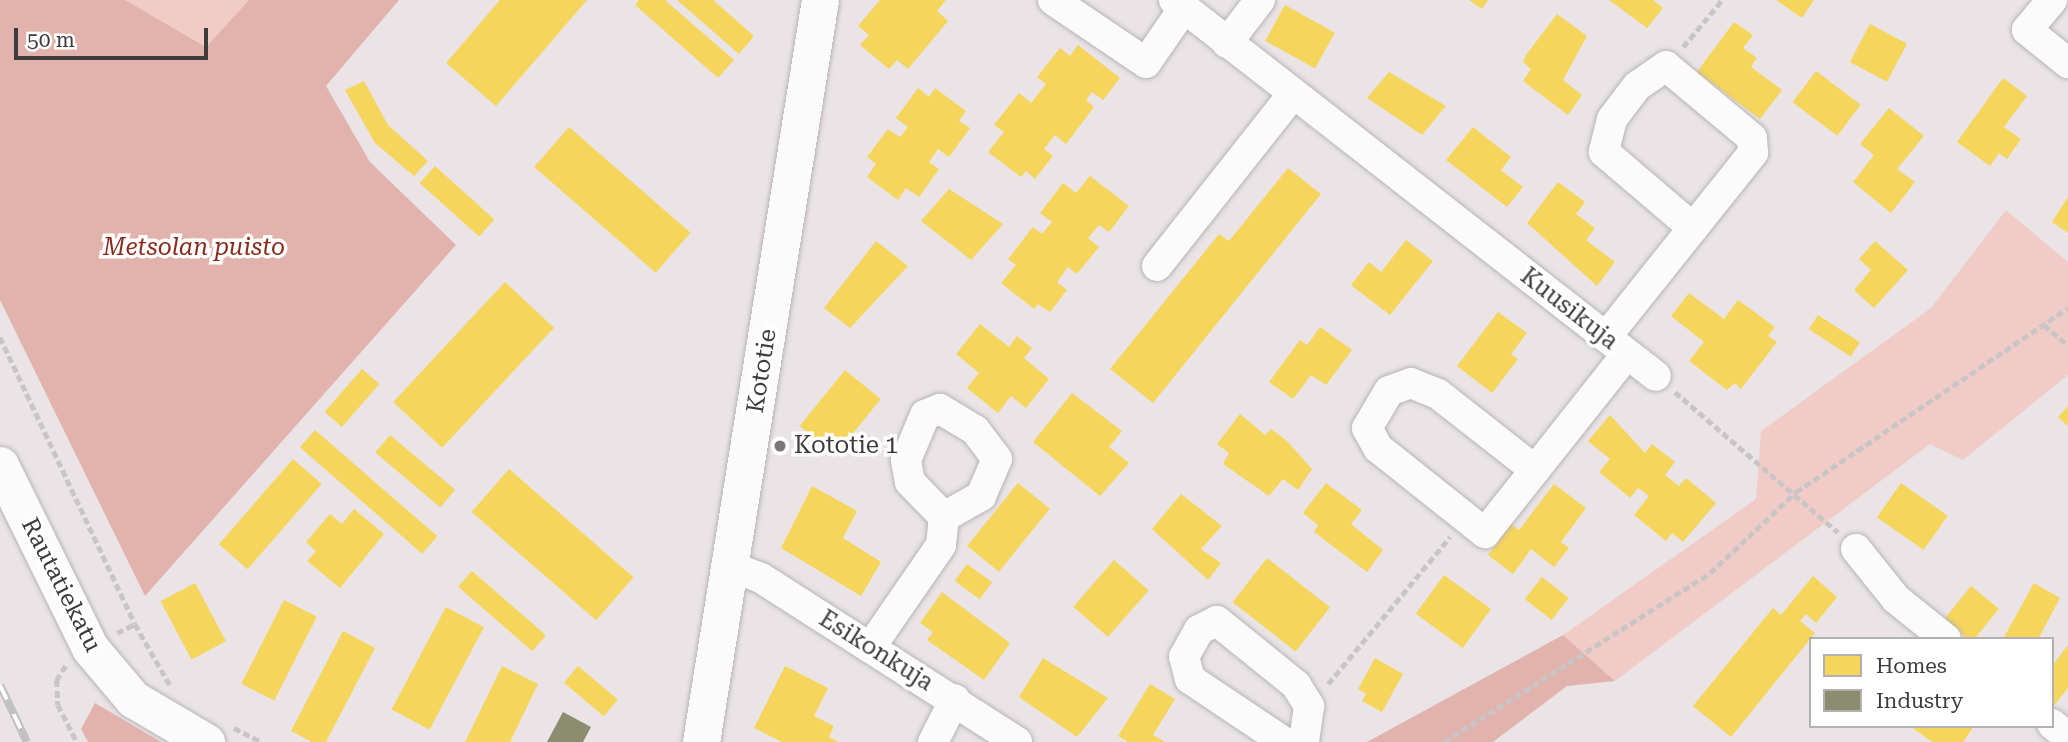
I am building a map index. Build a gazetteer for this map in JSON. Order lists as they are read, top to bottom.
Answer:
{
  "streets": {
    "street": [
      "Kuusikuja",
      "Kototie",
      "Rautatiekatu",
      "Esikonkuja"
    ]
  },
  "crossings": [
    ["Kototie", "Esikonkuja"]
  ],
  "parks": ["Metsolan puisto"],
  "places": ["Kototie 1"],
  "legend": ["Homes", "Industry"],
  "scale_bar": "50 m"
}
